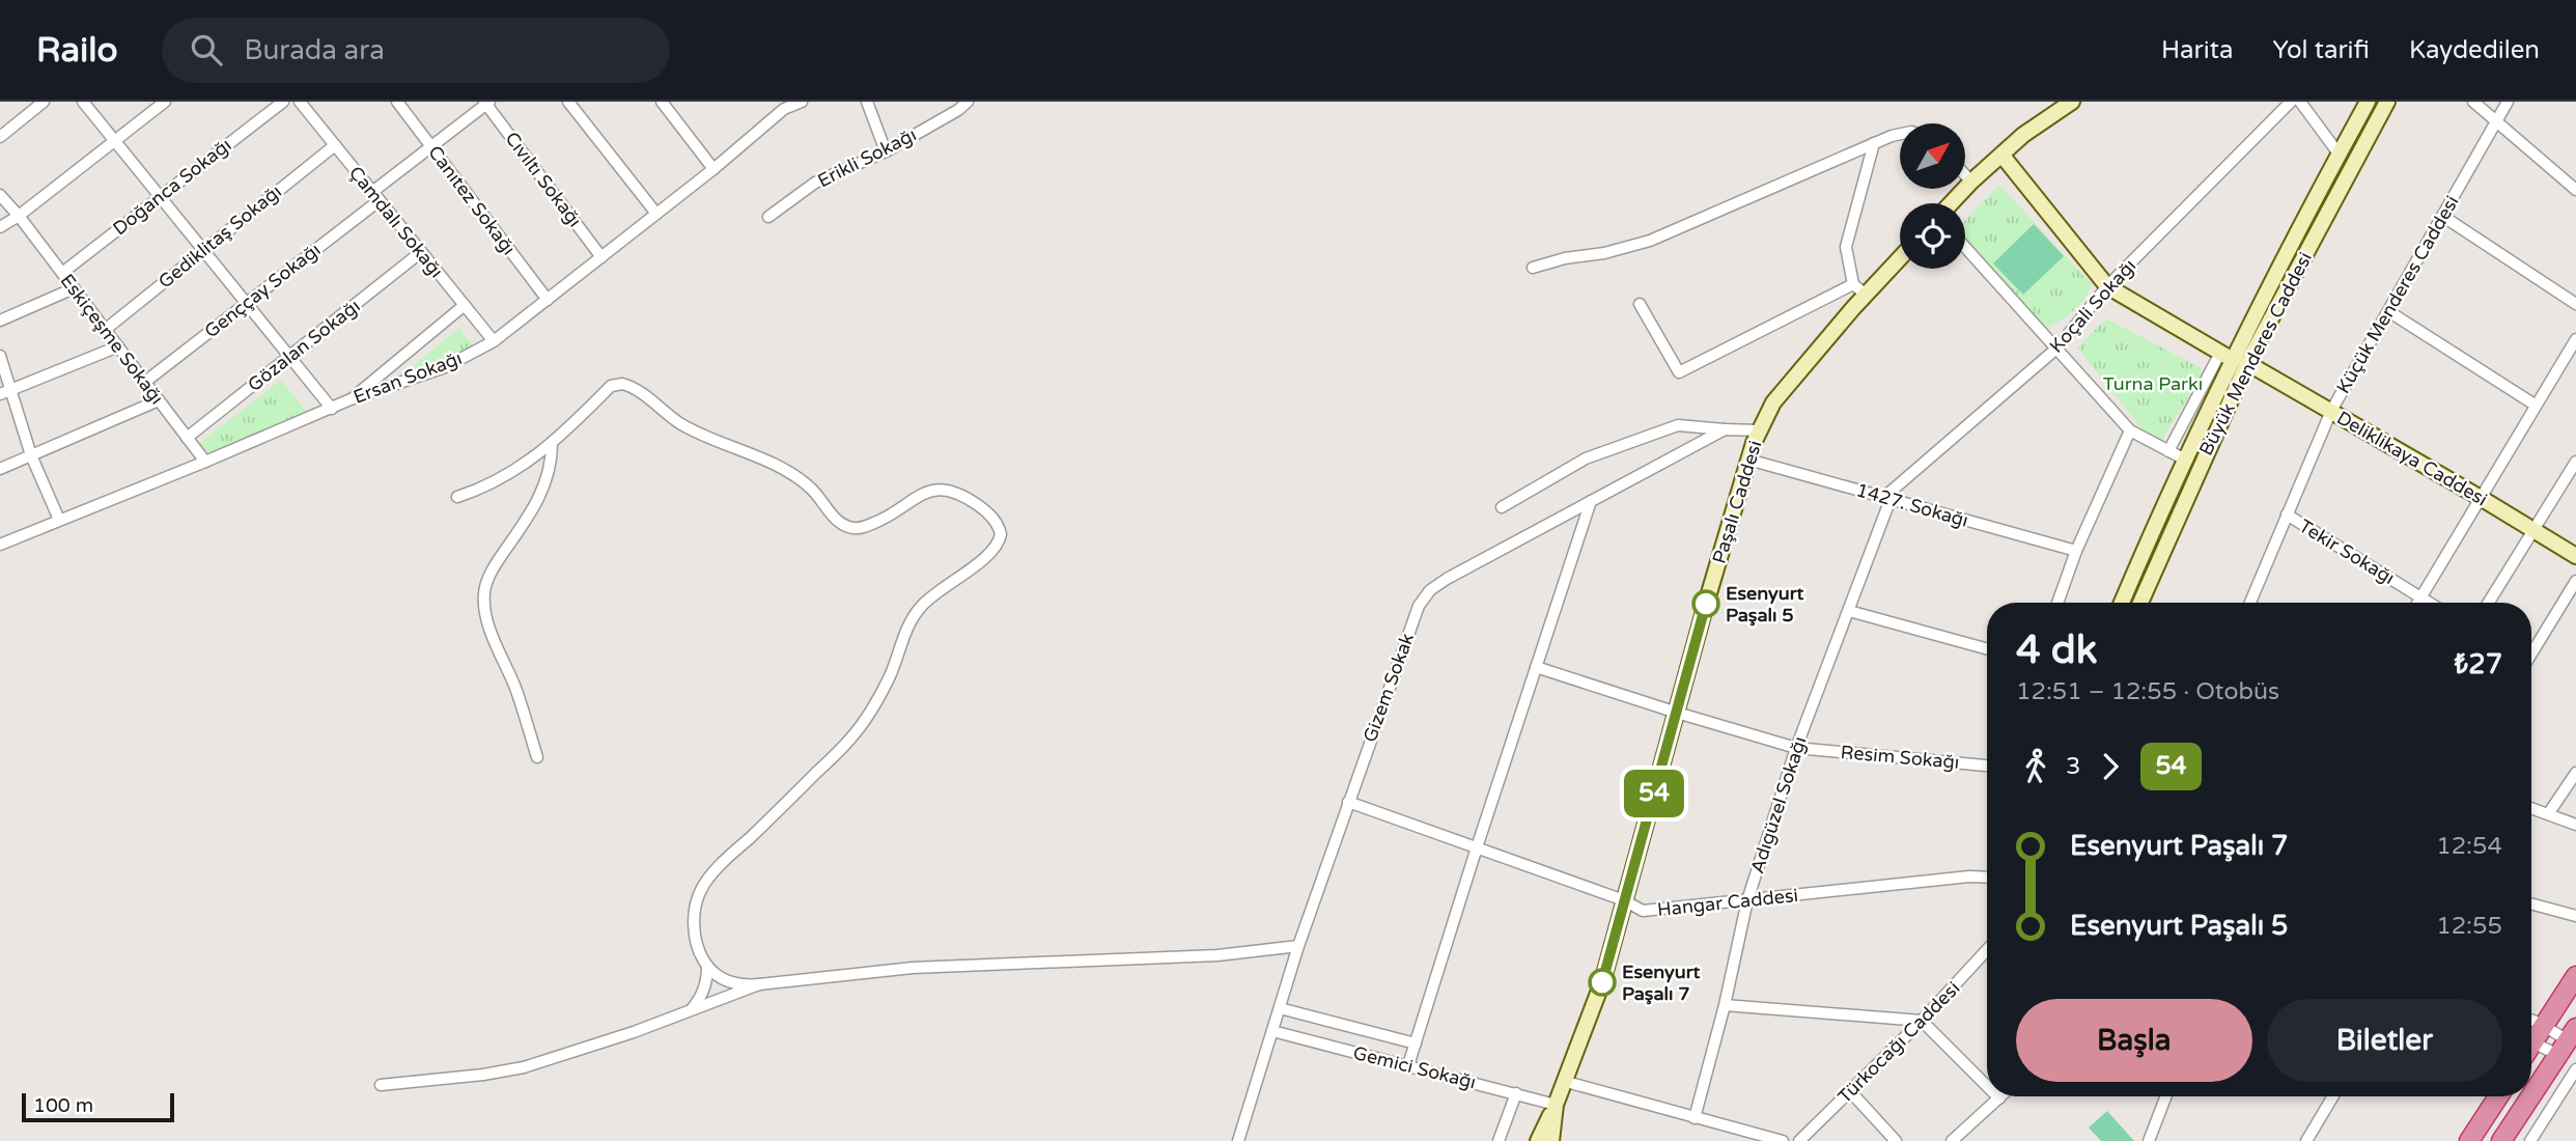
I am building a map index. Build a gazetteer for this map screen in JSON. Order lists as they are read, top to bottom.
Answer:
{
  "streets": {
    "street": [
      "Erikli Sokağı",
      "Cıvıltı Sokağı",
      "Doğanca Sokağı",
      "Canıtez Sokağı",
      "Çamdalı Sokağı",
      "Gediklitaş Sokağı",
      "Genççay Sokağı",
      "Küçük Menderes Caddesi",
      "Koçali Sokağı",
      "Eskiçeşme Sokağı",
      "Gözalan Sokağı",
      "Büyük Menderes Caddesi",
      "Ersan Sokağı",
      "Deliklikaya Caddesi",
      "Paşalı Caddesi",
      "1427. Sokağı",
      "Tekir Sokağı",
      "Gizem Sokak",
      "Resim Sokağı",
      "Adıgüzel Sokağı",
      "Hangar Caddesi",
      "Türkocağı Caddesi",
      "Gemici Sokağı"
    ]
  },
  "crossings": [
    ["Cıvıltı Sokağı", "Genççay Sokağı"],
    ["Cıvıltı Sokağı", "Ersan Sokağı"],
    ["Doğanca Sokağı", "Eskiçeşme Sokağı"],
    ["Canıtez Sokağı", "Genççay Sokağı"],
    ["Canıtez Sokağı", "Ersan Sokağı"],
    ["Çamdalı Sokağı", "Gediklitaş Sokağı"],
    ["Çamdalı Sokağı", "Genççay Sokağı"],
    ["Çamdalı Sokağı", "Gözalan Sokağı"],
    ["Çamdalı Sokağı", "Ersan Sokağı"],
    ["Gediklitaş Sokağı", "Eskiçeşme Sokağı"],
    ["Genççay Sokağı", "Eskiçeşme Sokağı"],
    ["Küçük Menderes Caddesi", "Deliklikaya Caddesi"],
    ["Küçük Menderes Caddesi", "Tekir Sokağı"],
    ["Koçali Sokağı", "Deliklikaya Caddesi"],
    ["Koçali Sokağı", "1427. Sokağı"],
    ["Koçali Sokağı", "Adıgüzel Sokağı"],
    ["Eskiçeşme Sokağı", "Gözalan Sokağı"],
    ["Eskiçeşme Sokağı", "Ersan Sokağı"],
    ["Büyük Menderes Caddesi", "Deliklikaya Caddesi"],
    ["Paşalı Caddesi", "1427. Sokağı"],
    ["Paşalı Caddesi", "Gizem Sokak"],
    ["Paşalı Caddesi", "Resim Sokağı"],
    ["Paşalı Caddesi", "Hangar Caddesi"],
    ["Paşalı Caddesi", "Gemici Sokağı"],
    ["1427. Sokağı", "Adıgüzel Sokağı"],
    ["Gizem Sokak", "Hangar Caddesi"],
    ["Gizem Sokak", "Gemici Sokağı"],
    ["Resim Sokağı", "Adıgüzel Sokağı"],
    ["Adıgüzel Sokağı", "Hangar Caddesi"]
  ],
  "parks": ["Turna Parkı"],
  "places": ["Esenyurt Paşalı 5", "Esenyurt Paşalı 7"],
  "lines": ["bus line 54"],
  "scale_bar": "100 m",
  "north": "top right",
  "page": {
    "header": "Railo",
    "search": "Burada ara",
    "nav": ["Harita", "Yol tarifi", "Kaydedilen"],
    "on_map": "54",
    "heading": ["4 dk", "12:51 – 12:55 · Otobüs", "₺27"],
    "legs": ["3", "54"],
    "list": [
      {
        "name": "Esenyurt Paşalı 7",
        "value": "12:54"
      },
      {
        "name": "Esenyurt Paşalı 5",
        "value": "12:55"
      }
    ],
    "buttons": ["Başla", "Biletler"],
    "scale": "100 m"
  }
}
